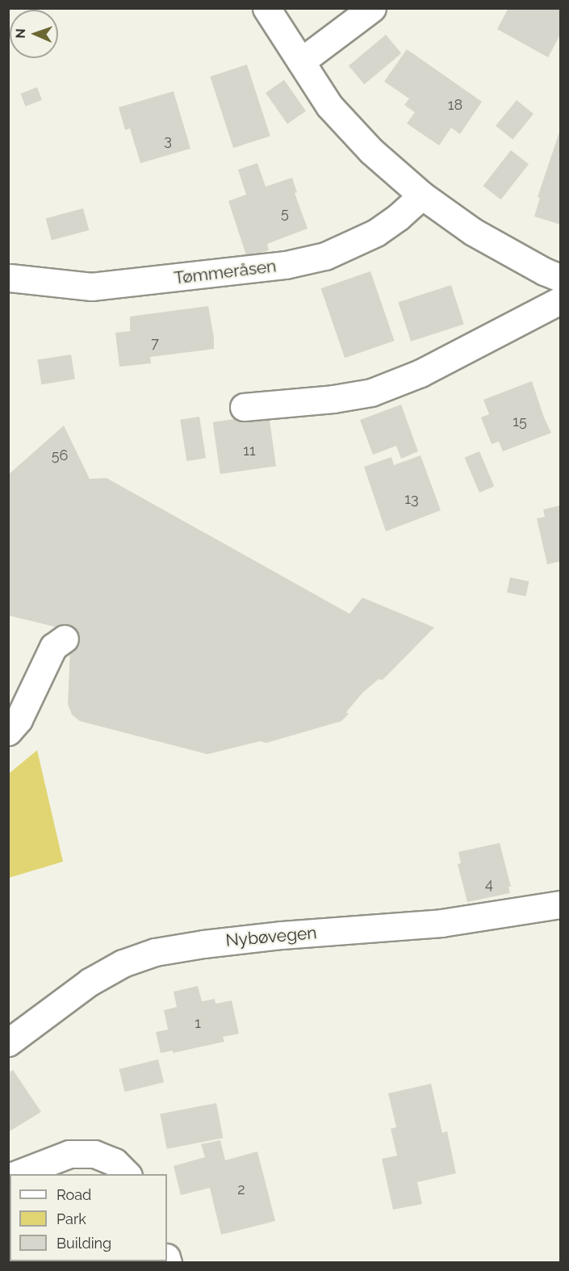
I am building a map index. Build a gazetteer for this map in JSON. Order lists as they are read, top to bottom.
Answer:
{
  "streets": {
    "street": ["Tømmeråsen", "Nybøvegen"]
  },
  "house_numbers": [
    "18",
    "3",
    "5",
    "7",
    "15",
    "11",
    "56",
    "13",
    "4",
    "1",
    "2"
  ],
  "legend": ["Road", "Park", "Building"],
  "north": "left"
}
